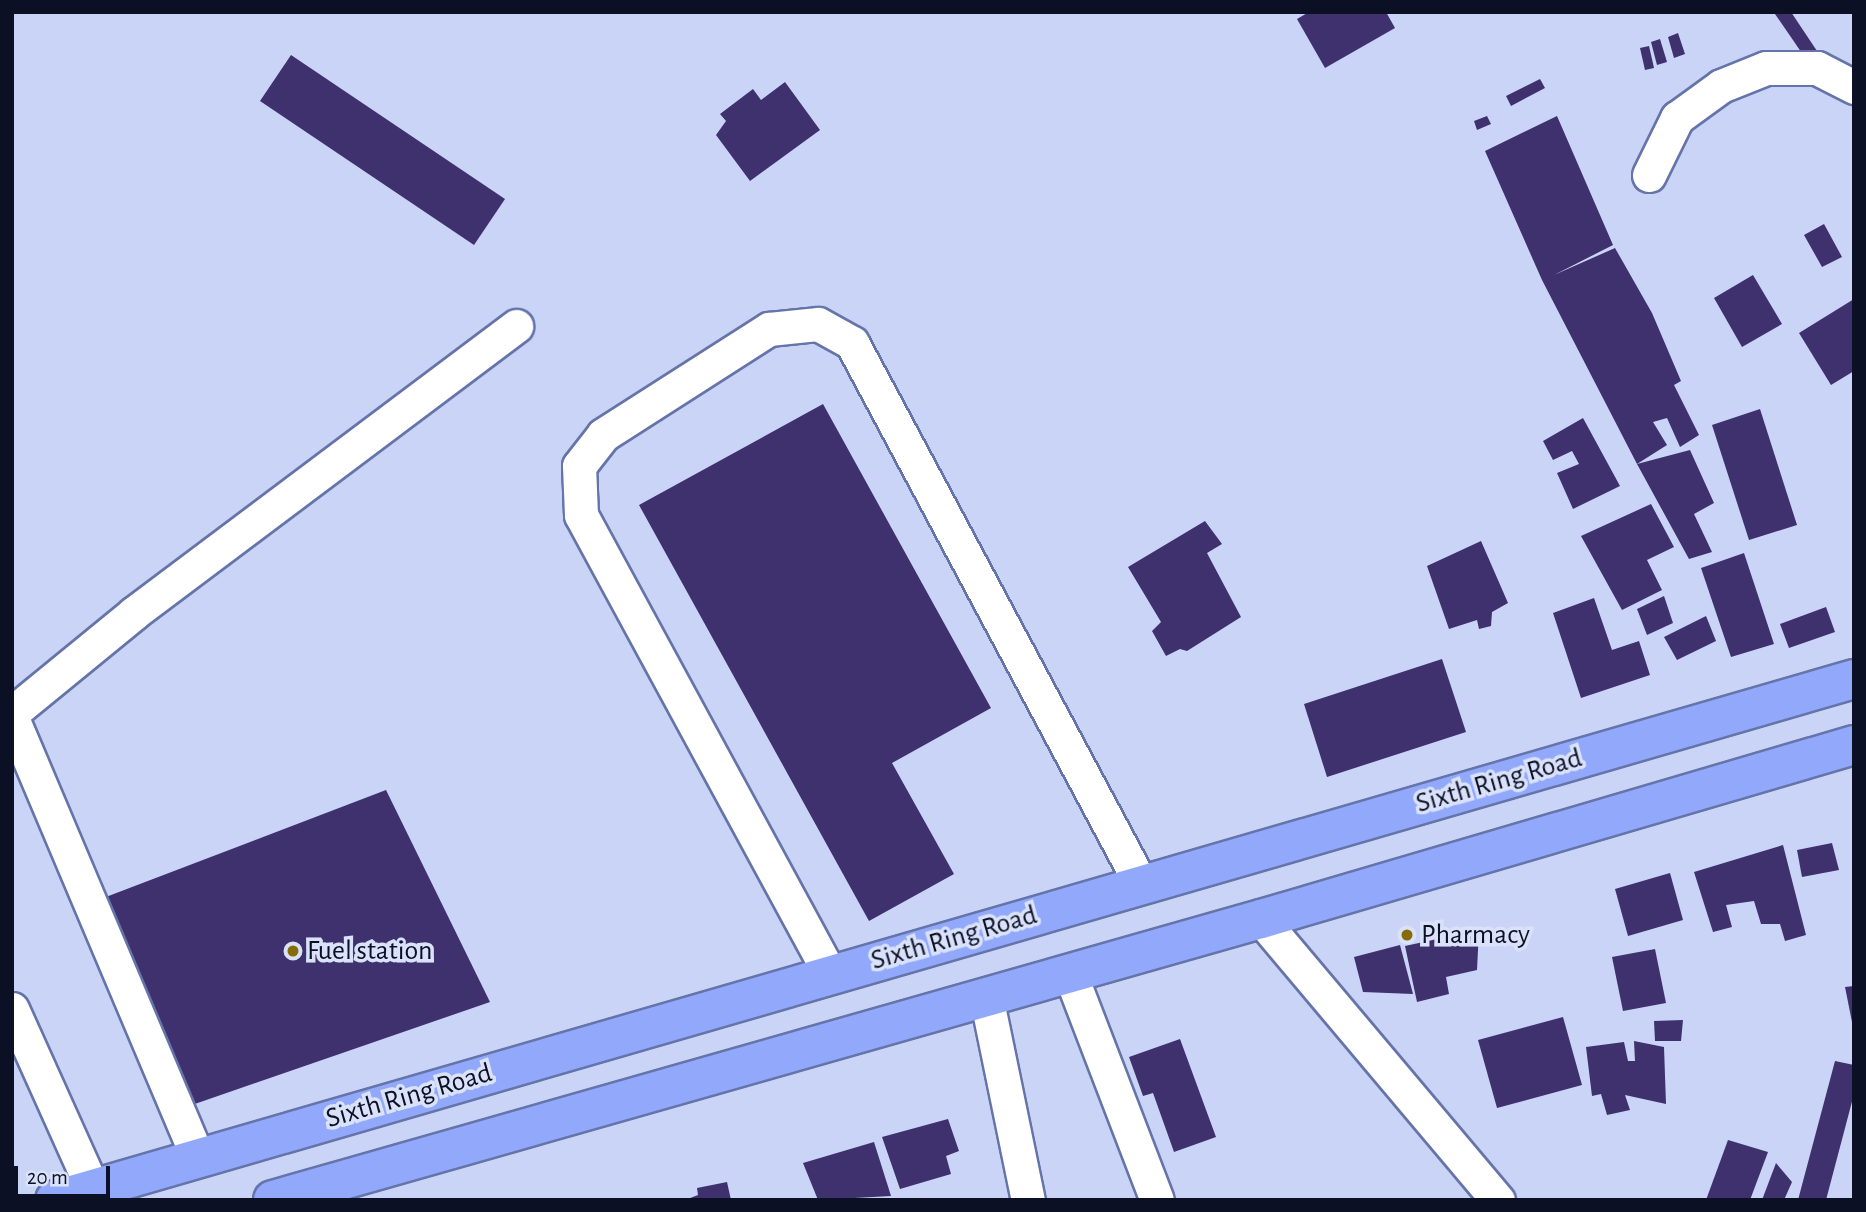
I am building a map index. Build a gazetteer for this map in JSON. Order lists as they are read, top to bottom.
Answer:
{
  "streets": {
    "highway": ["Sixth Ring Road"]
  },
  "places": ["Pharmacy", "Fuel station"],
  "scale_bar": "20 m"
}
